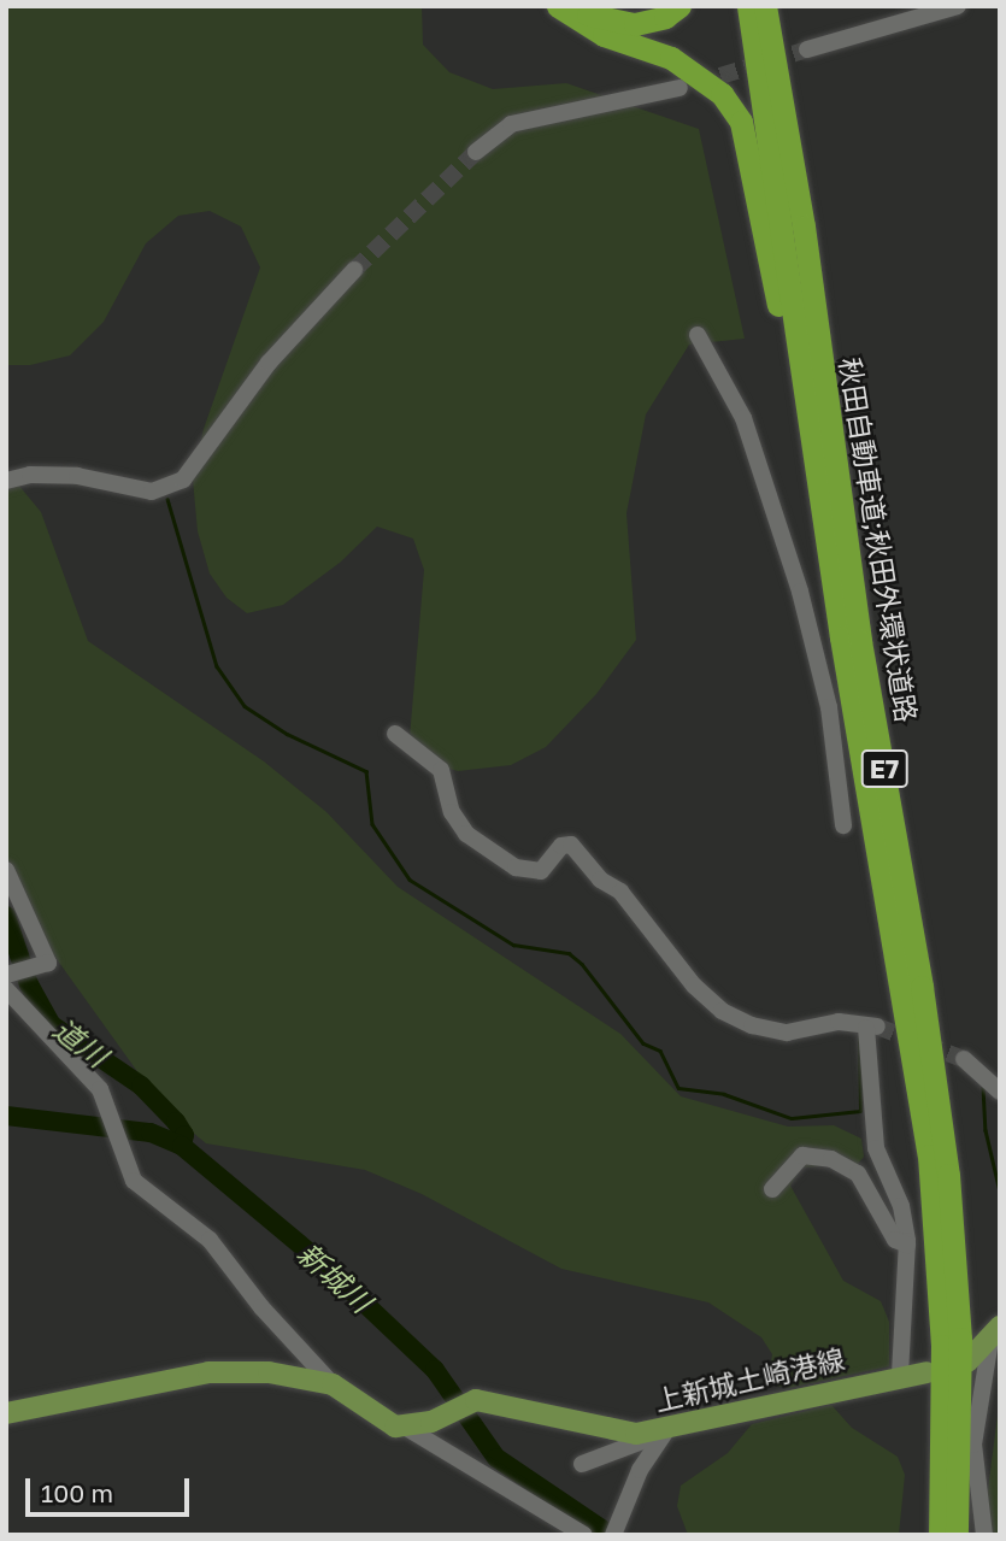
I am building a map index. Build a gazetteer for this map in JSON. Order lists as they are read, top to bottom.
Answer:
{
  "streets": {
    "highway": ["秋田自動車道;秋田外環状道路", "E7"],
    "main road": ["上新城土崎港線"]
  },
  "water": ["道川", "新城川"],
  "scale_bar": "100 m"
}
